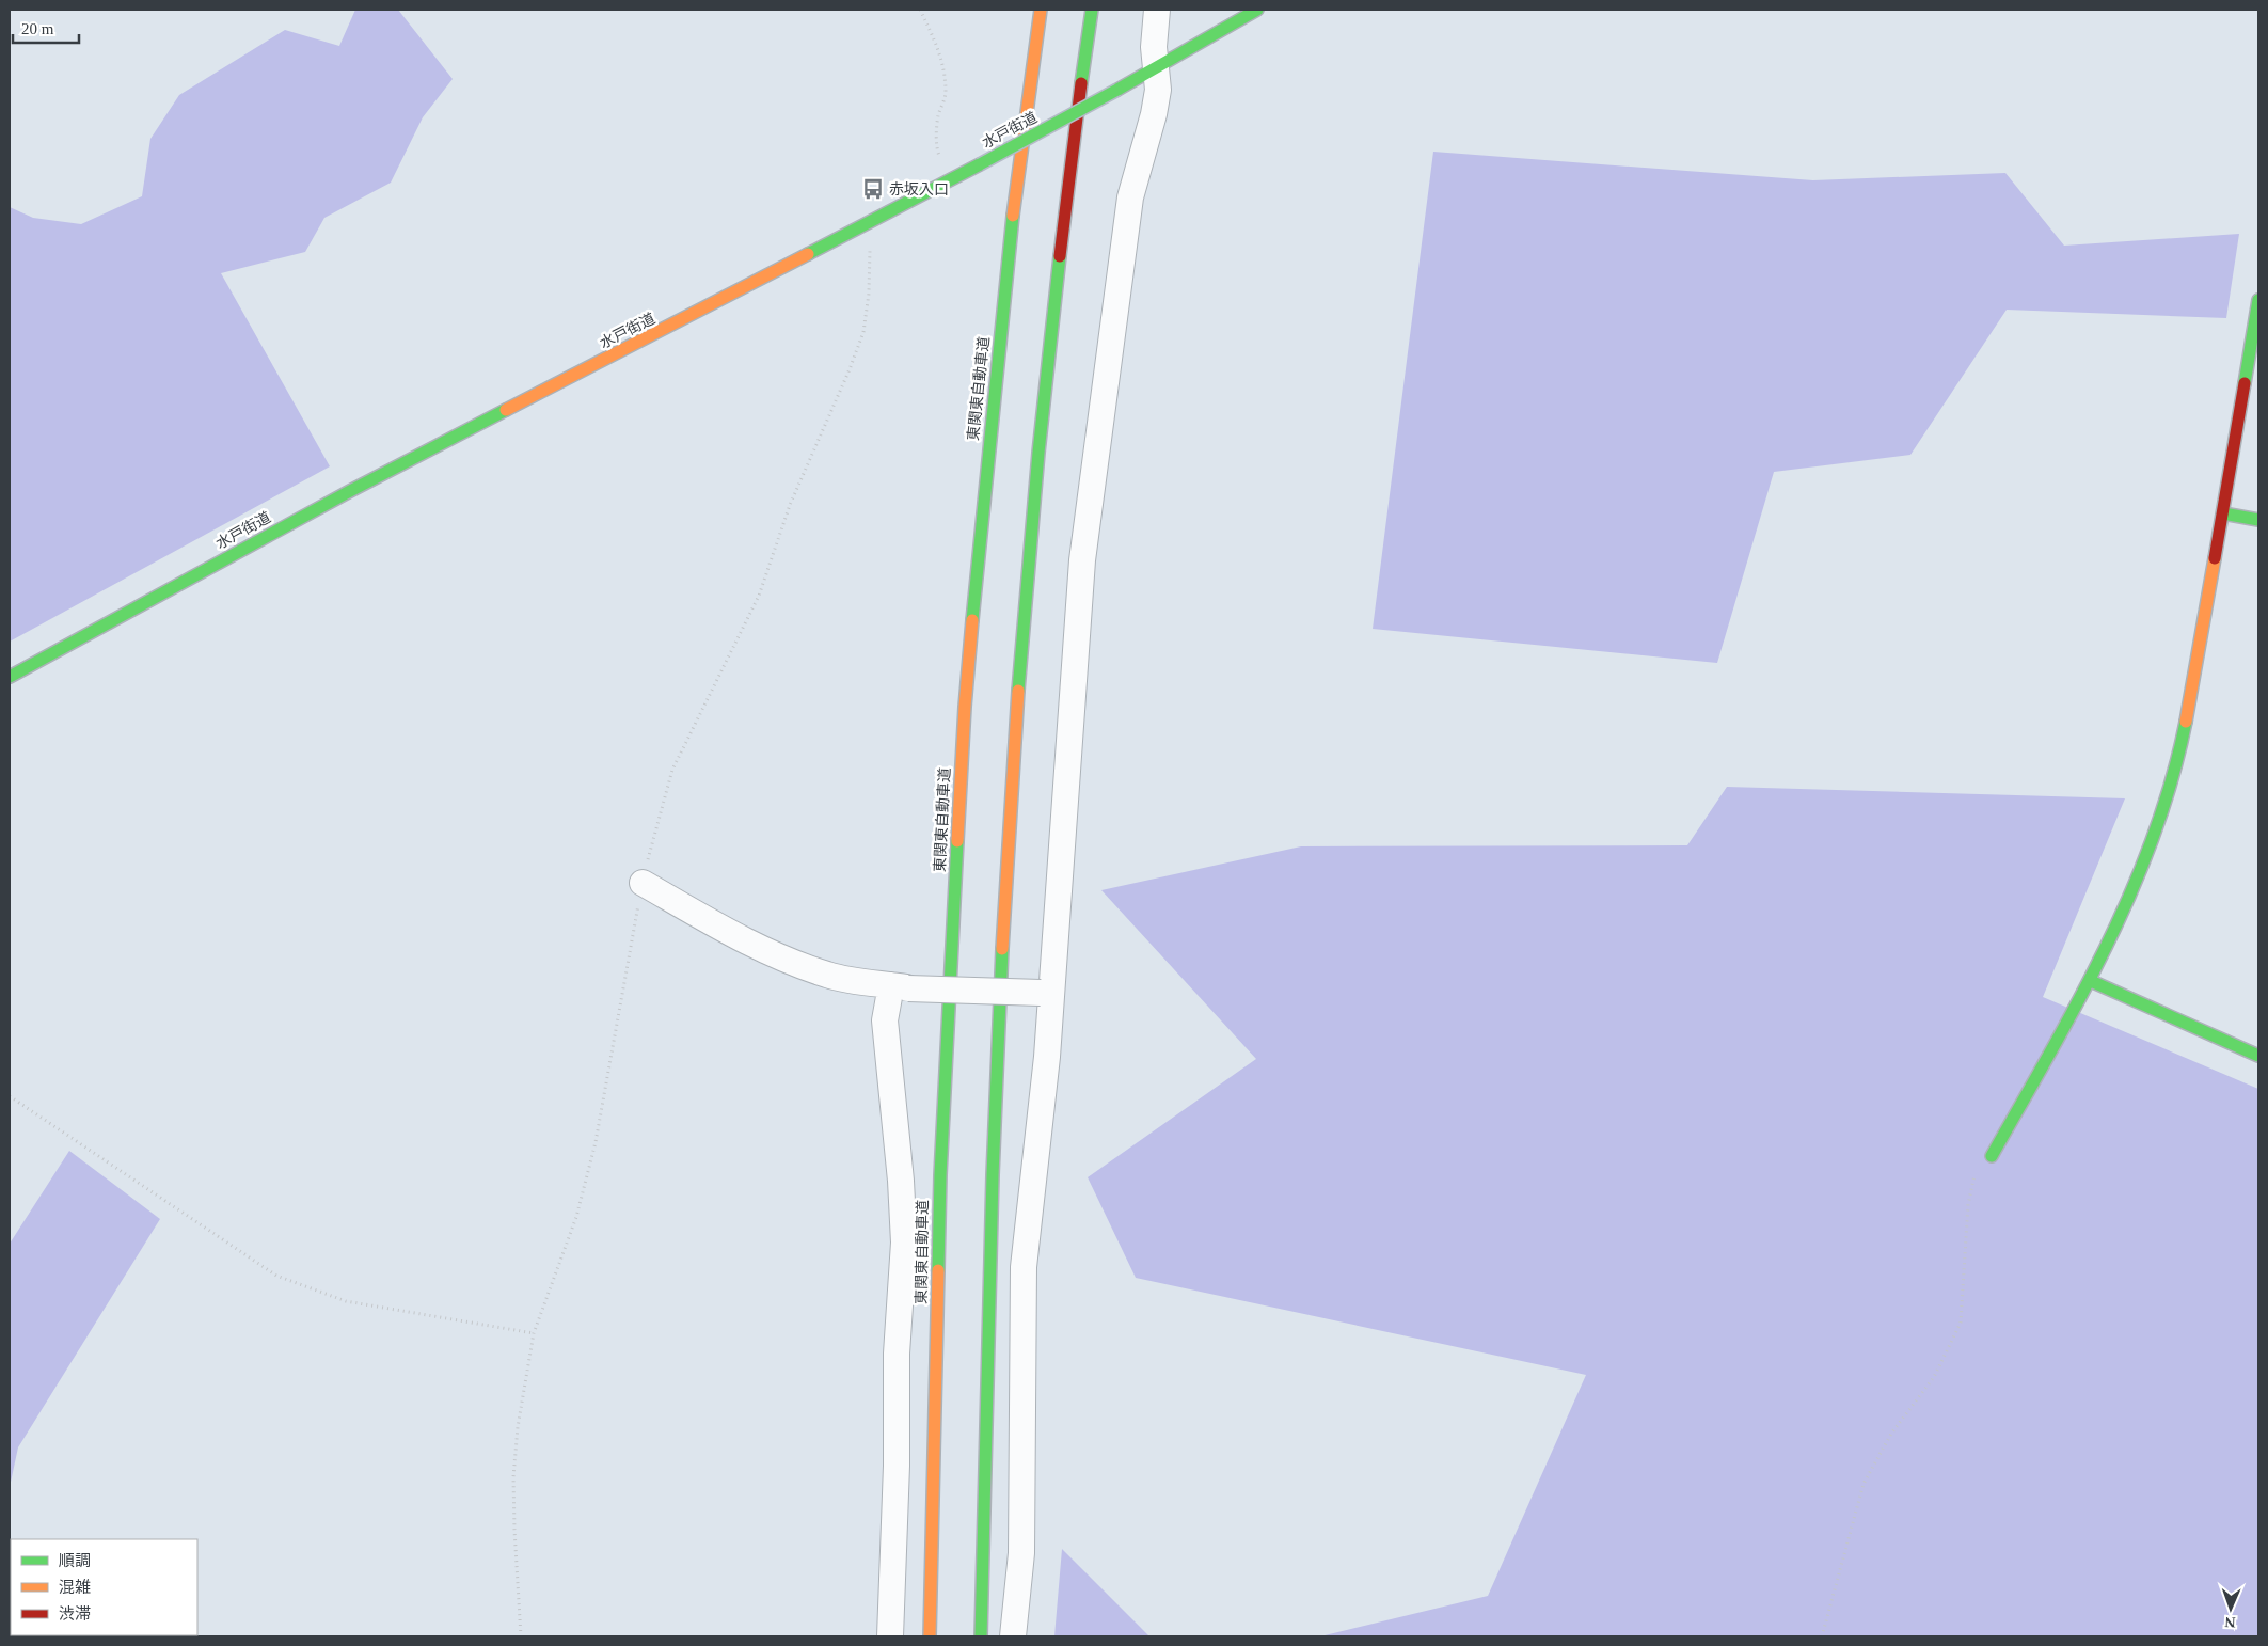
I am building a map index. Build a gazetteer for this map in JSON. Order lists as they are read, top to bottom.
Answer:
{
  "streets": {
    "main road": ["水戸街道", "東関東自動車道"]
  },
  "places": {
    "bus stop": ["赤坂入口"]
  },
  "legend": ["順調", "混雑", "渋滞"],
  "scale_bar": "20 m",
  "north": "bottom"
}
